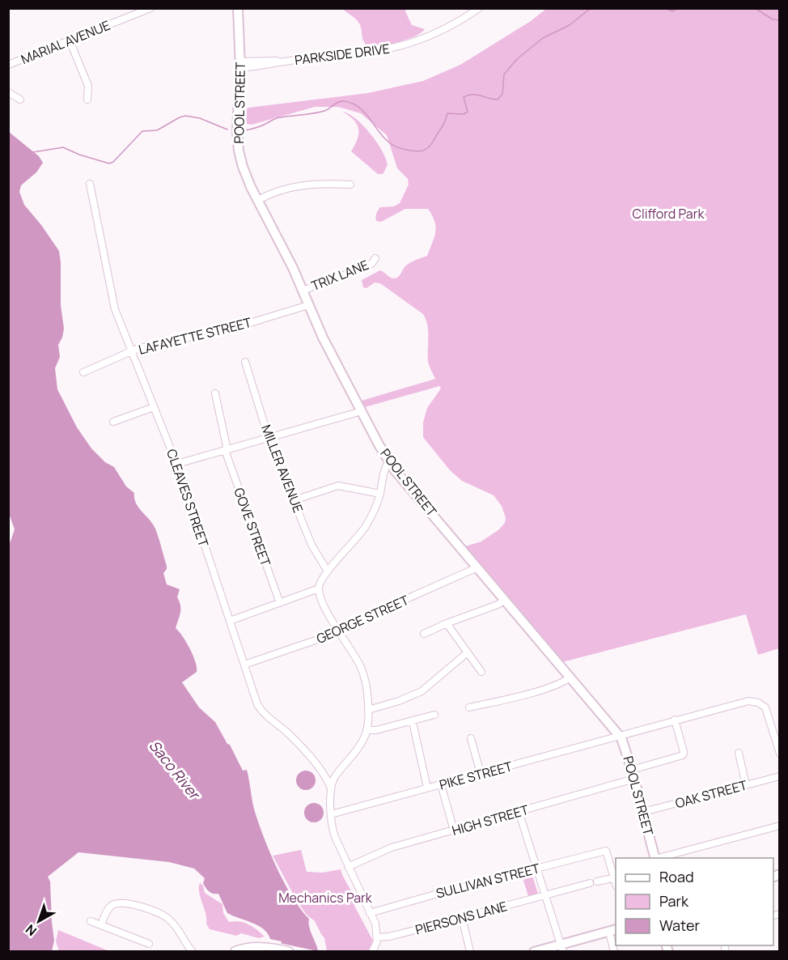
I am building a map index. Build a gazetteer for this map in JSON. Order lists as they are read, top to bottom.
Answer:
{
  "streets": {
    "main road": ["POOL STREET"],
    "street": [
      "MARIAL AVENUE",
      "PARKSIDE DRIVE",
      "TRIX LANE",
      "LAFAYETTE STREET",
      "MILLER AVENUE",
      "CLEAVES STREET",
      "GOVE STREET",
      "GEORGE STREET",
      "PIKE STREET",
      "OAK STREET",
      "HIGH STREET",
      "SULLIVAN STREET",
      "PIERSONS LANE"
    ]
  },
  "crossings": [
    ["PARKSIDE DRIVE", "POOL STREET"],
    ["POOL STREET", "TRIX LANE"],
    ["POOL STREET", "LAFAYETTE STREET"],
    ["POOL STREET", "GEORGE STREET"],
    ["POOL STREET", "PIKE STREET"],
    ["POOL STREET", "OAK STREET"],
    ["POOL STREET", "HIGH STREET"],
    ["LAFAYETTE STREET", "CLEAVES STREET"],
    ["CLEAVES STREET", "GEORGE STREET"]
  ],
  "water": ["Saco River"],
  "parks": ["Clifford Park", "Mechanics Park"],
  "legend": ["Road", "Park", "Water"],
  "north": "bottom left"
}
